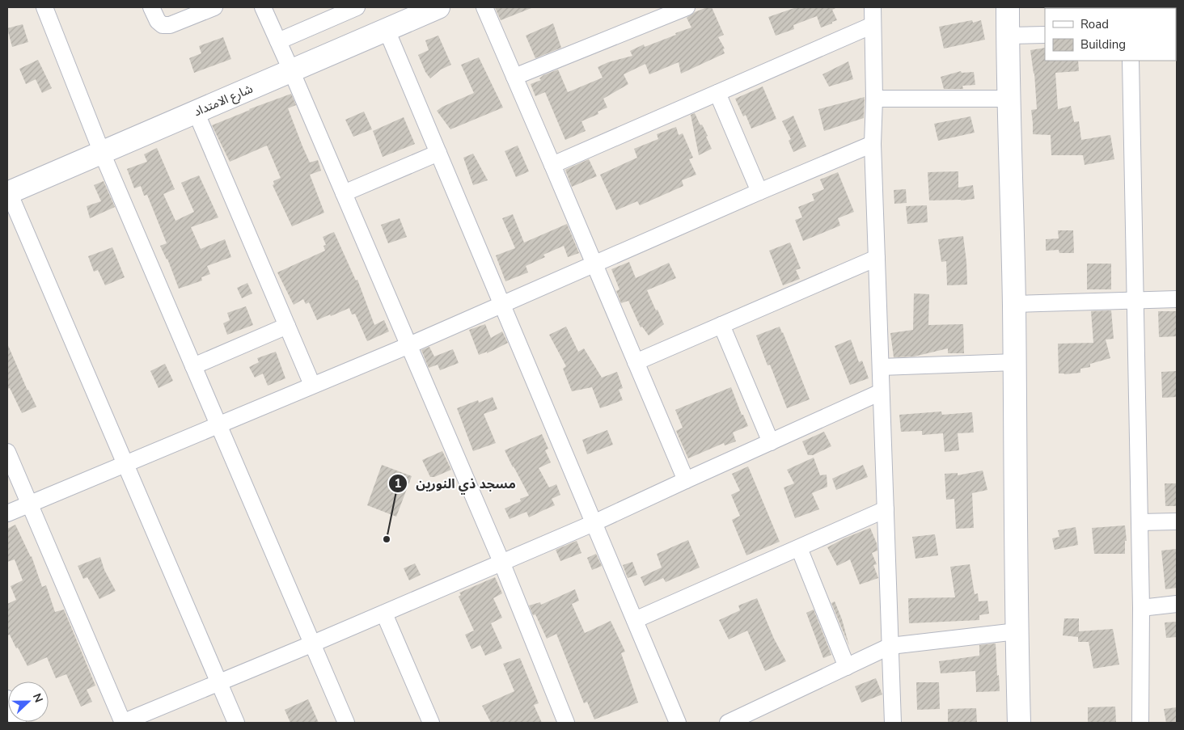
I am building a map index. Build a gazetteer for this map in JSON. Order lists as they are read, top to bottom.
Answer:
{
  "streets": {
    "street": ["شارع الامتداد"]
  },
  "places": ["مسجد ذي النورين"],
  "legend": ["Road", "Building"],
  "north": "right"
}
